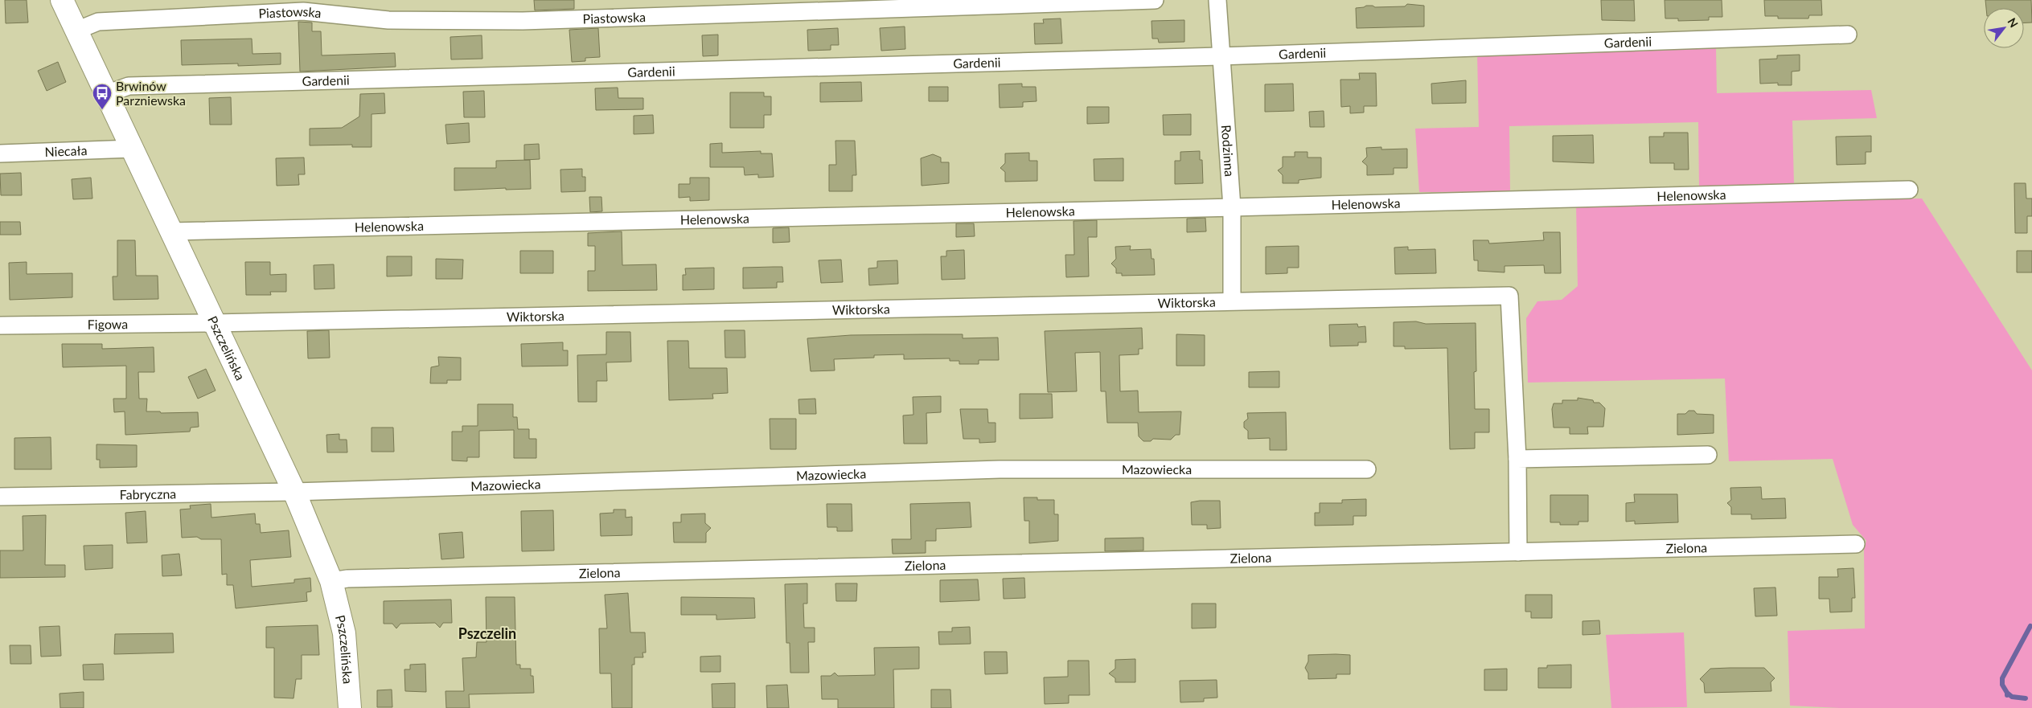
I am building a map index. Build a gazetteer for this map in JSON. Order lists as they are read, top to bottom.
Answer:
{
  "streets": {
    "main road": ["Pszczelińska"],
    "street": [
      "Piastowska",
      "Gardenii",
      "Rodzinna",
      "Niecała",
      "Helenowska",
      "Wiktorska",
      "Figowa",
      "Mazowiecka",
      "Fabryczna",
      "Zielona"
    ]
  },
  "crossings": [
    ["Piastowska", "Pszczelińska"],
    ["Gardenii", "Rodzinna"],
    ["Gardenii", "Pszczelińska"],
    ["Rodzinna", "Helenowska"],
    ["Rodzinna", "Wiktorska"],
    ["Niecała", "Pszczelińska"],
    ["Helenowska", "Pszczelińska"],
    ["Wiktorska", "Figowa"],
    ["Wiktorska", "Pszczelińska"],
    ["Figowa", "Pszczelińska"],
    ["Pszczelińska", "Mazowiecka"],
    ["Pszczelińska", "Fabryczna"],
    ["Pszczelińska", "Zielona"],
    ["Mazowiecka", "Fabryczna"]
  ],
  "districts": ["Pszczelin"],
  "places": {
    "bus stop": ["Brwinów Parzniewska"]
  },
  "north": "top right"
}
